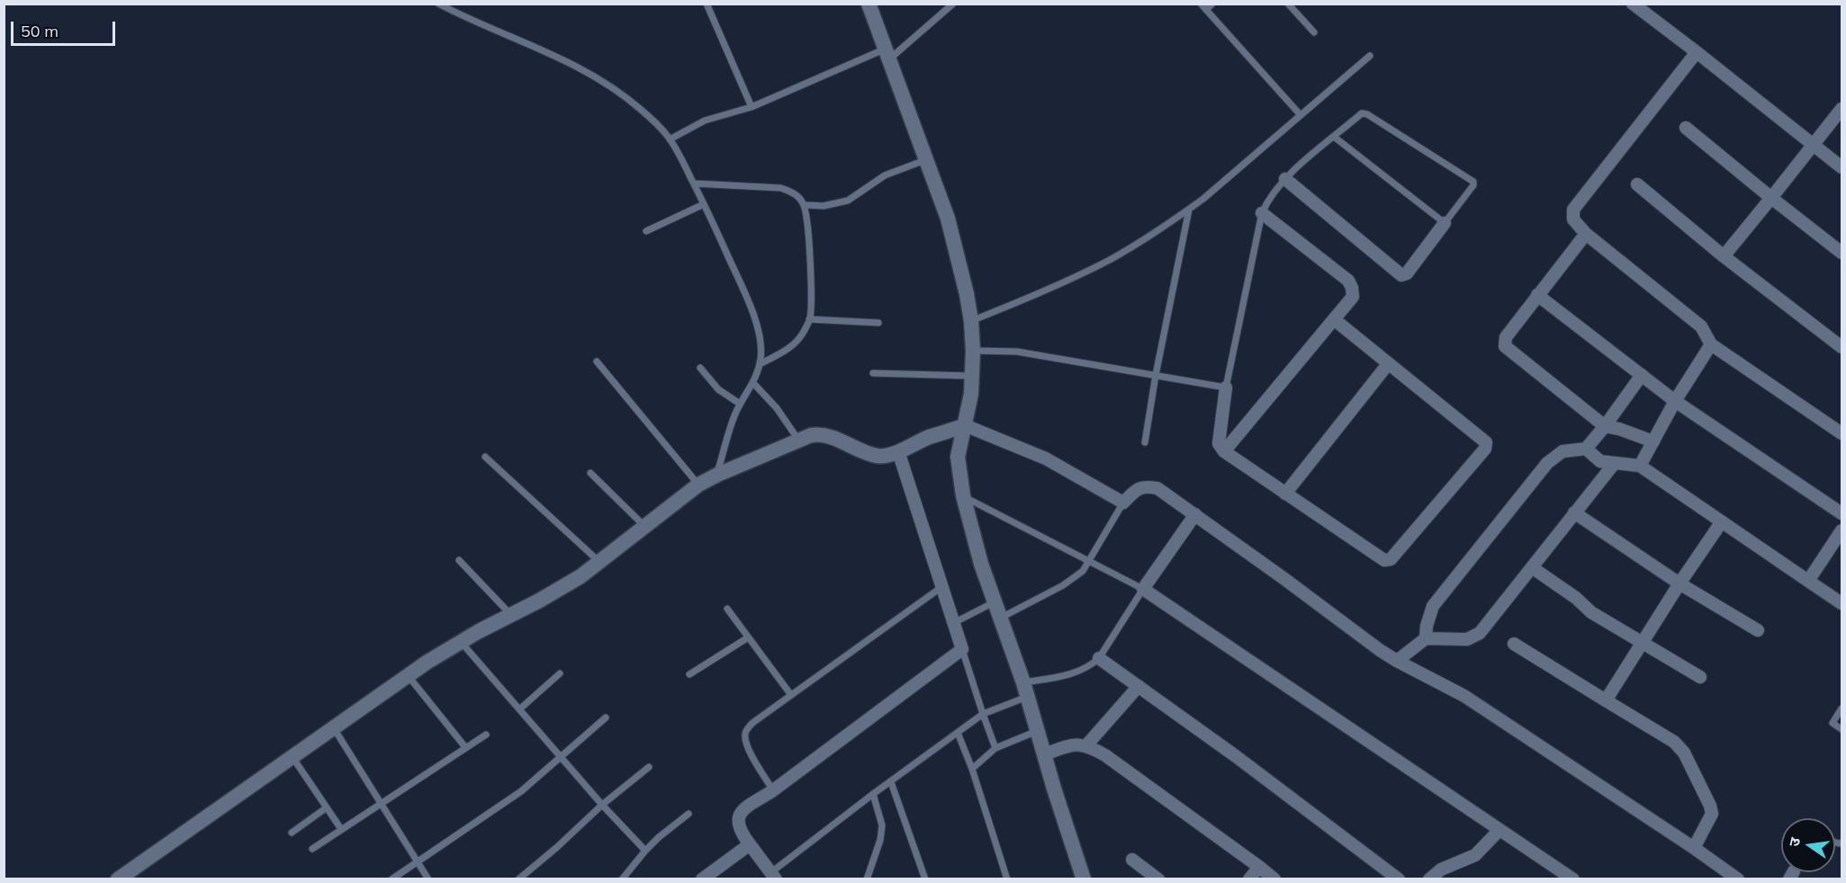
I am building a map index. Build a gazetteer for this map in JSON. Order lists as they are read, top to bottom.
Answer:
{
  "scale_bar": "50 m",
  "north": "left"
}
